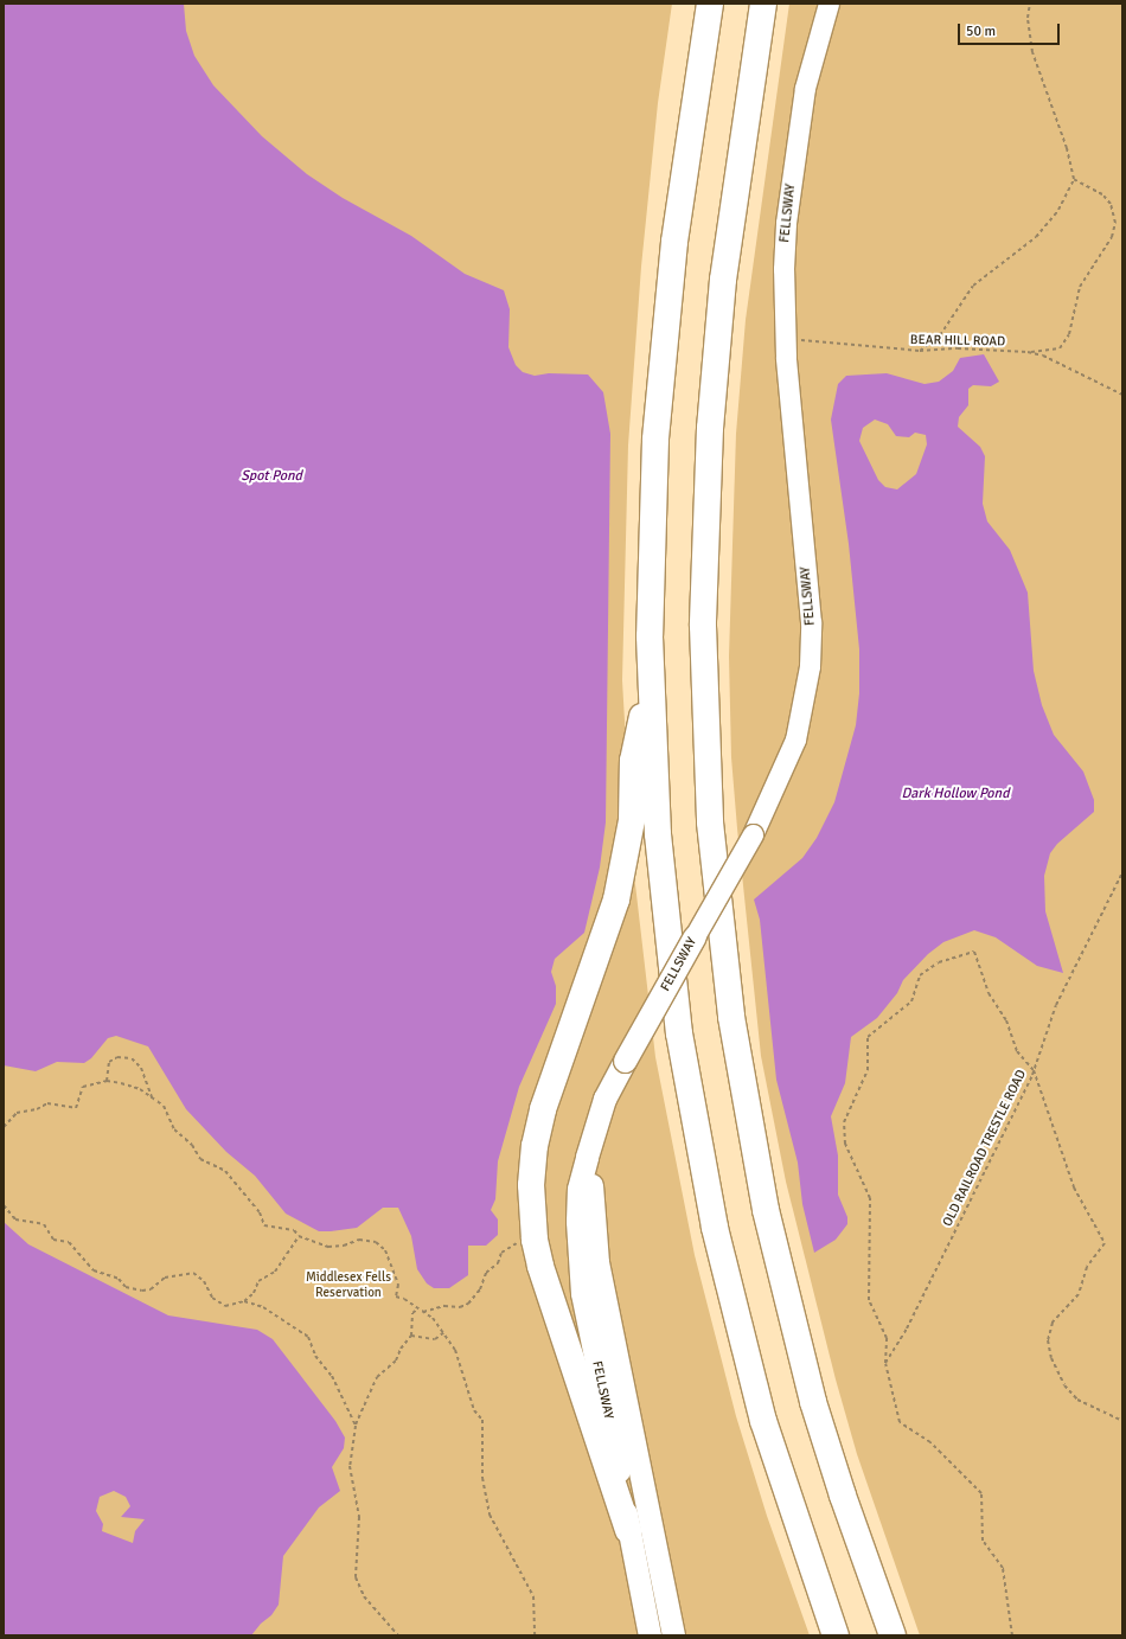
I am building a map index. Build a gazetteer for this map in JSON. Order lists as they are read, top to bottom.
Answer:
{
  "streets": {
    "main road": ["FELLSWAY"],
    "path": ["BEAR HILL ROAD", "OLD RAILROAD TRESTLE ROAD"]
  },
  "crossings": [
    ["FELLSWAY", "BEAR HILL ROAD"]
  ],
  "water": ["Spot Pond", "Dark Hollow Pond"],
  "parks": ["Middlesex Fells Reservation"],
  "scale_bar": "50 m"
}
